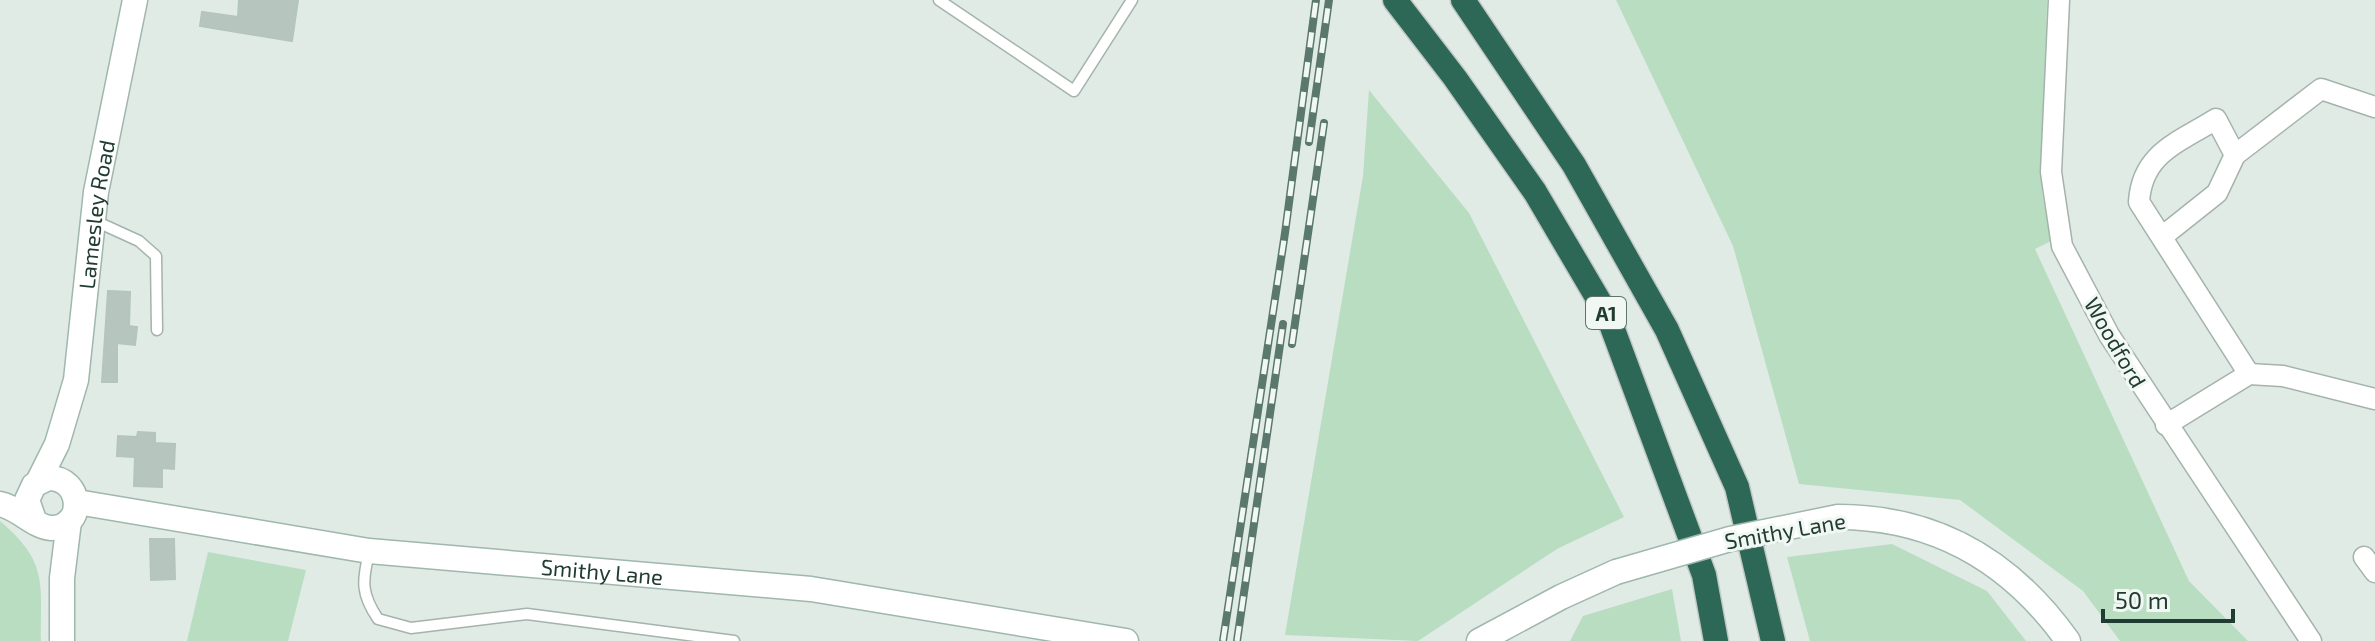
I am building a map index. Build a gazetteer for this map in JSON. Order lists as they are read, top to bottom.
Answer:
{
  "streets": {
    "highway": ["A1"],
    "street": ["Lamesley Road", "Woodford", "Smithy Lane"]
  },
  "crossings": [
    ["Lamesley Road", "Smithy Lane"]
  ],
  "scale_bar": "50 m"
}
